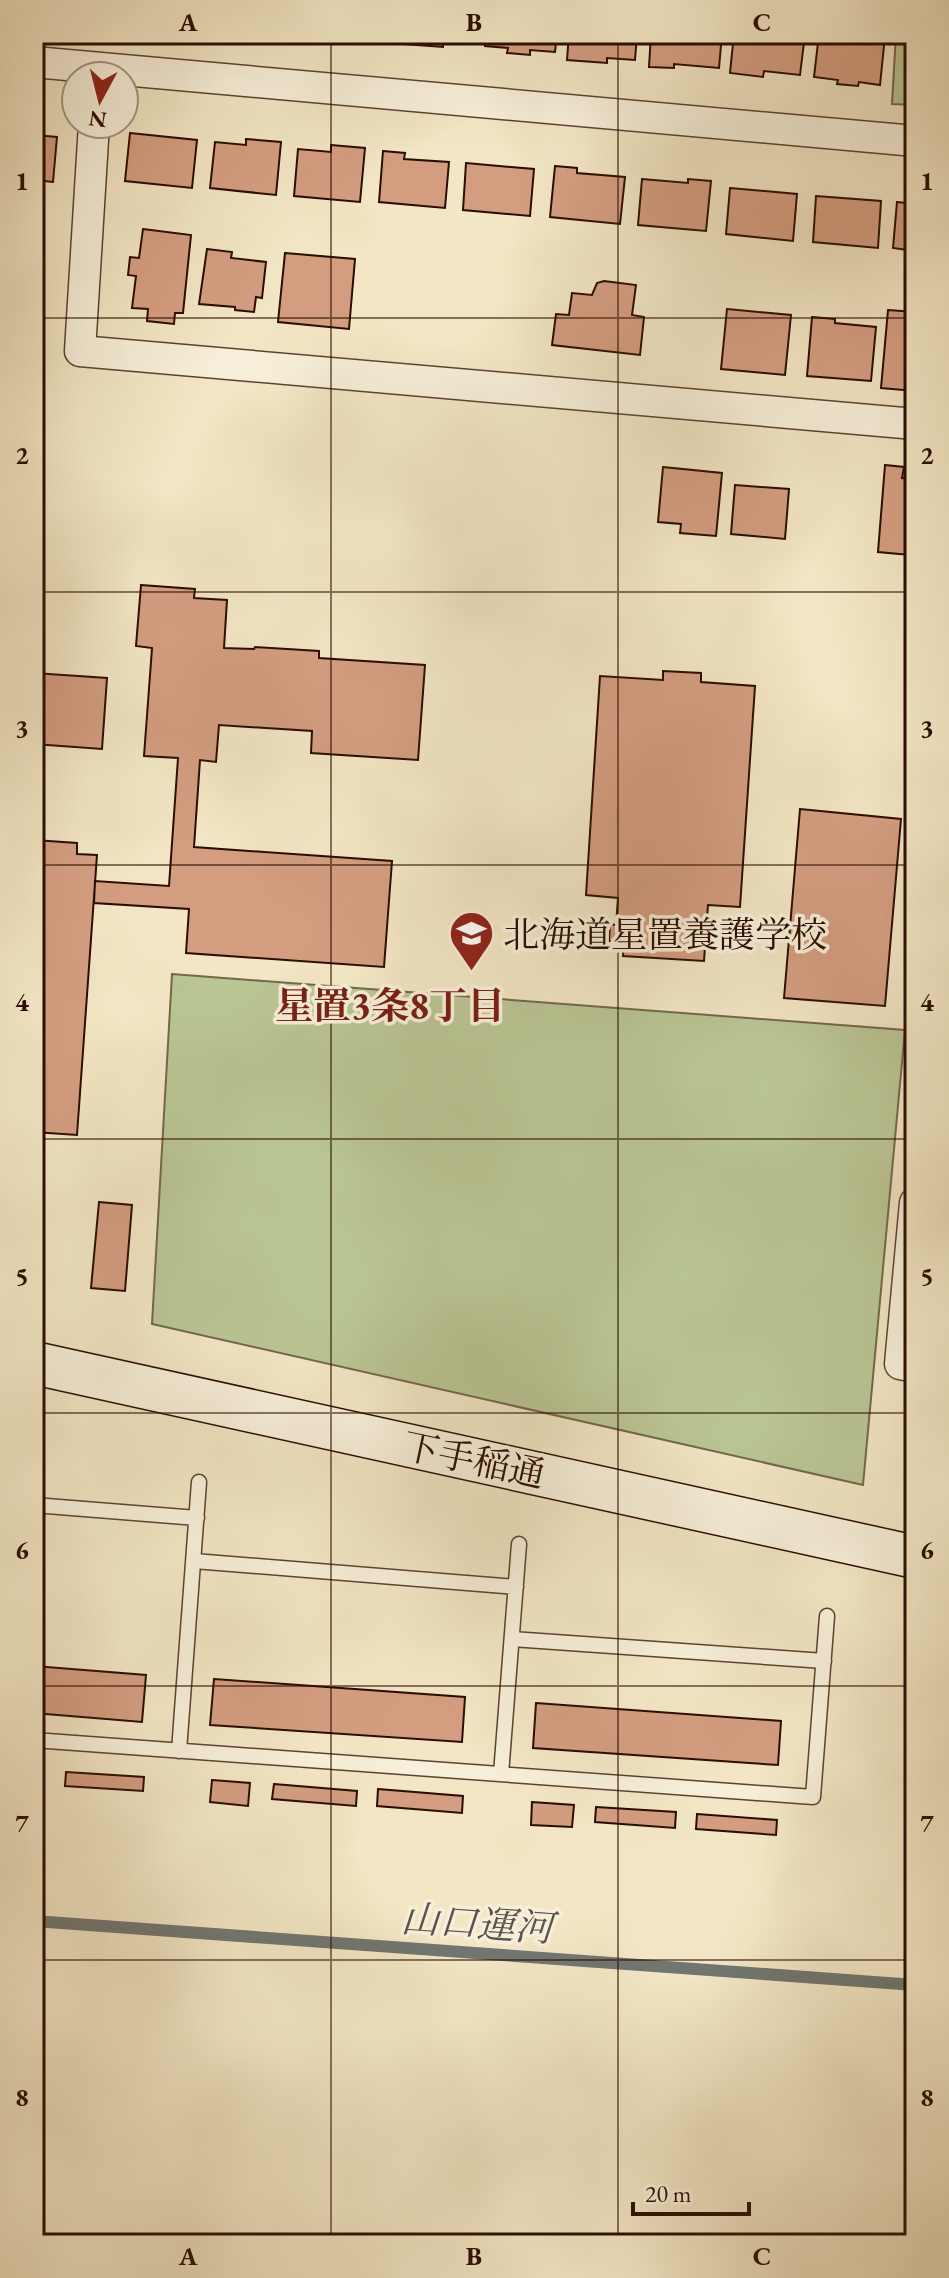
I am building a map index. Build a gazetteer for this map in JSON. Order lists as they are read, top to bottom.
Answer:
{
  "streets": {
    "street": ["下手稲通"]
  },
  "districts": ["星置3条8丁目"],
  "water": ["山口運河"],
  "places": {
    "school or university": ["北海道星置養護学校"]
  },
  "scale_bar": "20 m",
  "north": "bottom",
  "grid": {
    "columns": ["A", "B", "C"],
    "rows": [
      "1",
      "2",
      "3",
      "4",
      "5",
      "6",
      "7",
      "8"
    ]
  }
}
